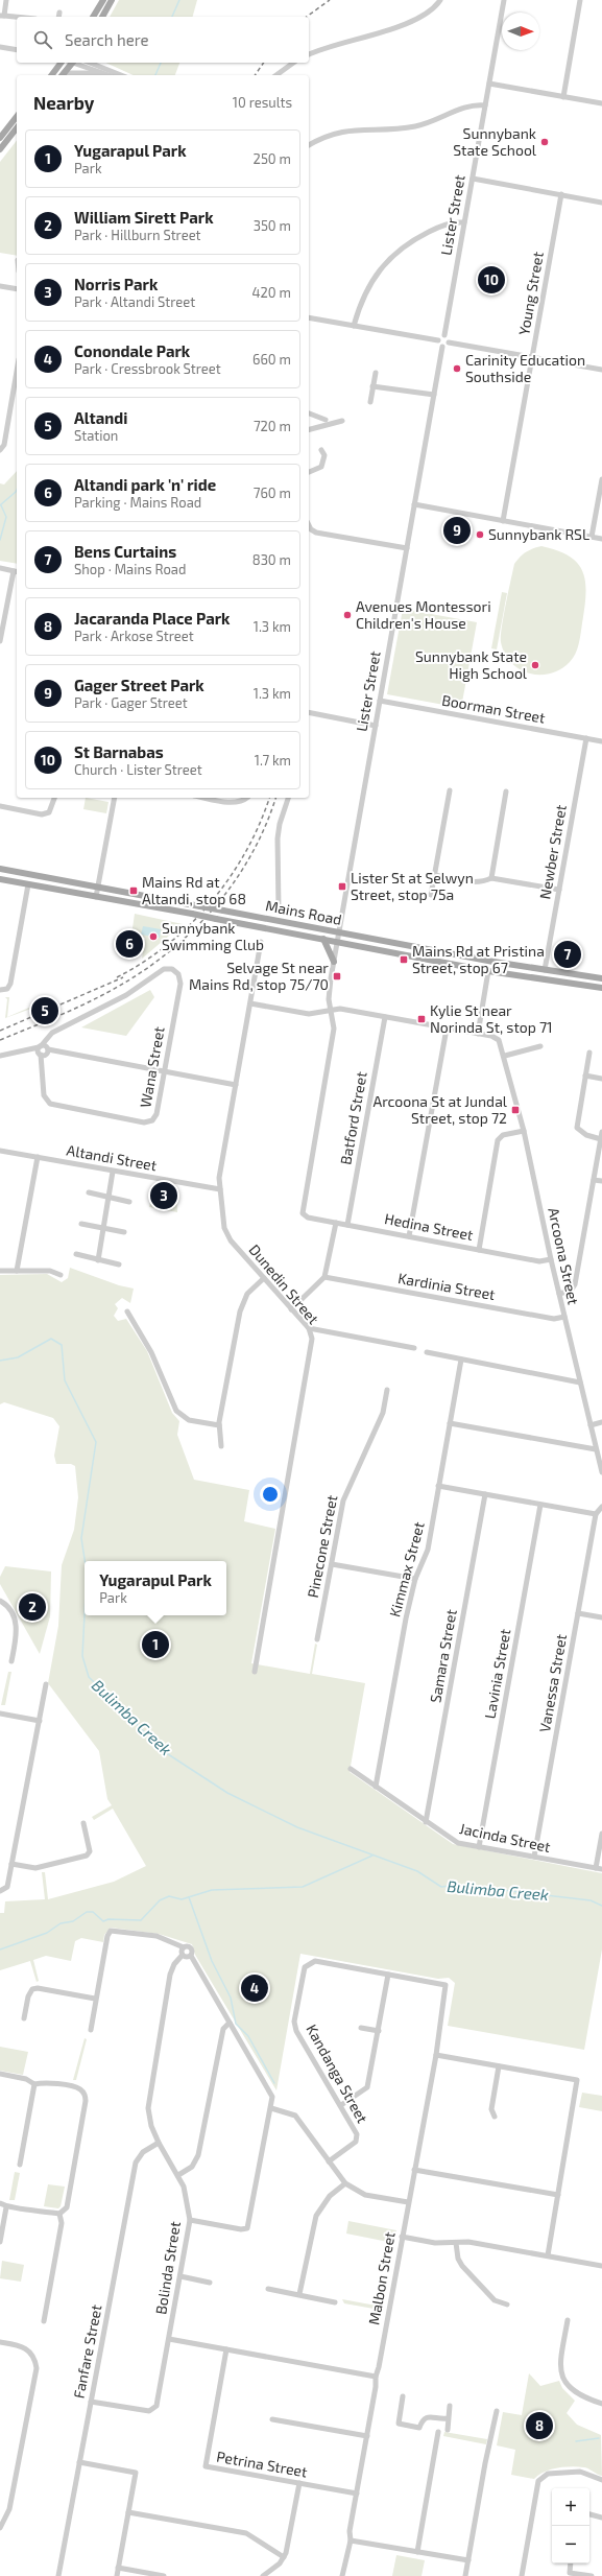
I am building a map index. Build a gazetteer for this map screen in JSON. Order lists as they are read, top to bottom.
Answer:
{
  "streets": {
    "main road": ["Mains Road"],
    "street": [
      "Lister Street",
      "Young Street",
      "Boorman Street",
      "Newber Street",
      "Wana Street",
      "Batford Street",
      "Altandi Street",
      "Hedina Street",
      "Arcoona Street",
      "Dunedin Street",
      "Kardinia Street",
      "Pinecone Street",
      "Kimmax Street",
      "Samara Street",
      "Lavinia Street",
      "Vanessa Street",
      "Jacinda Street",
      "Kandanga Street",
      "Bolinda Street",
      "Malbon Street",
      "Fanfare Street",
      "Petrina Street"
    ]
  },
  "crossings": [
    ["Lister Street", "Boorman Street"],
    ["Lister Street", "Mains Road"],
    ["Lister Street", "Hedina Street"],
    ["Boorman Street", "Newber Street"],
    ["Newber Street", "Mains Road"],
    ["Batford Street", "Hedina Street"],
    ["Altandi Street", "Dunedin Street"],
    ["Hedina Street", "Arcoona Street"],
    ["Arcoona Street", "Kardinia Street"],
    ["Kimmax Street", "Jacinda Street"],
    ["Samara Street", "Jacinda Street"],
    ["Lavinia Street", "Jacinda Street"],
    ["Vanessa Street", "Jacinda Street"],
    ["Kandanga Street", "Malbon Street"],
    ["Bolinda Street", "Fanfare Street"],
    ["Malbon Street", "Petrina Street"]
  ],
  "water": ["Bulimba Creek"],
  "places": {
    "other": [
      "Sunnybank State School",
      "Carinity Education Southside",
      "Sunnybank RSL",
      "Avenues Montessori Children's House",
      "Sunnybank State High School",
      "Sunnybank Swimming Club"
    ],
    "transit": [
      "Lister St at Selwyn Street, stop 75a",
      "Mains Rd at Altandi, stop 68",
      "Mains Rd at Pristina Street, stop 67",
      "Selvage St near Mains Rd, stop 75/70",
      "Kylie St near Norinda St, stop 71",
      "Arcoona St at Jundal Street, stop 72"
    ]
  },
  "north": "right",
  "page": {
    "search": "Search here",
    "heading": ["Nearby", "10 results"],
    "list": [
      {
        "mark": "1",
        "name": "Yugarapul Park",
        "note": "Park",
        "value": "250 m"
      },
      {
        "mark": "2",
        "name": "William Sirett Park",
        "note": "Park · Hillburn Street",
        "value": "350 m"
      },
      {
        "mark": "3",
        "name": "Norris Park",
        "note": "Park · Altandi Street",
        "value": "420 m"
      },
      {
        "mark": "4",
        "name": "Conondale Park",
        "note": "Park · Cressbrook Street",
        "value": "660 m"
      },
      {
        "mark": "5",
        "name": "Altandi",
        "note": "Station",
        "value": "720 m"
      },
      {
        "mark": "6",
        "name": "Altandi park 'n' ride",
        "note": "Parking · Mains Road",
        "value": "760 m"
      },
      {
        "mark": "7",
        "name": "Bens Curtains",
        "note": "Shop · Mains Road",
        "value": "830 m"
      },
      {
        "mark": "8",
        "name": "Jacaranda Place Park",
        "note": "Park · Arkose Street",
        "value": "1.3 km"
      },
      {
        "mark": "9",
        "name": "Gager Street Park",
        "note": "Park · Gager Street",
        "value": "1.3 km"
      },
      {
        "mark": "10",
        "name": "St Barnabas",
        "note": "Church · Lister Street",
        "value": "1.7 km"
      }
    ],
    "pins": [
      "10",
      "9",
      "6",
      "7",
      "5",
      "3",
      "2",
      "1",
      "4",
      "8"
    ],
    "popup": ["Yugarapul Park", "Park"],
    "map_buttons": ["+", "−"]
  }
}
